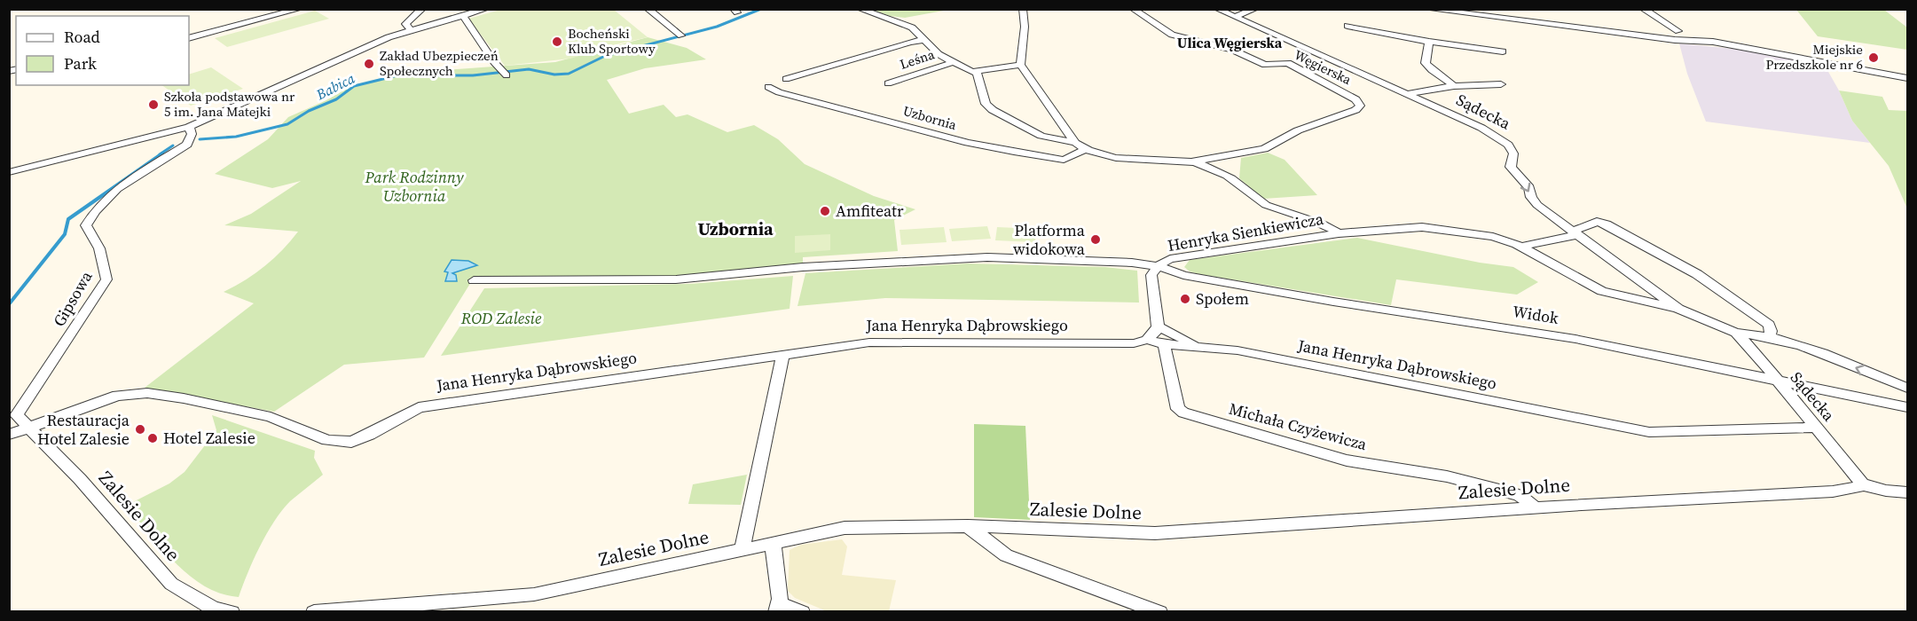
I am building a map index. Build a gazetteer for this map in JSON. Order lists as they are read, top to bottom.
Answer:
{
  "streets": {
    "street": [
      "Leśna",
      "Węgierska",
      "Sądecka",
      "Uzbornia",
      "Henryka Sienkiewicza",
      "Gipsowa",
      "Widok",
      "Jana Henryka Dąbrowskiego",
      "Michała Czyżewicza",
      "Zalesie Dolne"
    ]
  },
  "crossings": [
    ["Węgierska", "Henryka Sienkiewicza"],
    ["Sądecka", "Henryka Sienkiewicza"],
    ["Sądecka", "Widok"],
    ["Sądecka", "Jana Henryka Dąbrowskiego"],
    ["Sądecka", "Zalesie Dolne"],
    ["Uzbornia", "Henryka Sienkiewicza"],
    ["Henryka Sienkiewicza", "Widok"],
    ["Gipsowa", "Jana Henryka Dąbrowskiego"],
    ["Gipsowa", "Zalesie Dolne"],
    ["Jana Henryka Dąbrowskiego", "Michała Czyżewicza"],
    ["Jana Henryka Dąbrowskiego", "Zalesie Dolne"],
    ["Michała Czyżewicza", "Zalesie Dolne"]
  ],
  "districts": ["Ulica Węgierska", "Uzbornia"],
  "water": ["Babica"],
  "parks": ["Park Rodzinny Uzbornia", "ROD Zalesie"],
  "places": [
    "Bocheński Klub Sportowy",
    "Miejskie Przedszkole nr 6",
    "Zakład Ubezpieczeń Społecznych",
    "Szkoła podstawowa nr 5 im. Jana Matejki",
    "Amfiteatr",
    "Platforma widokowa",
    "Społem",
    "Restauracja Hotel Zalesie",
    "Hotel Zalesie"
  ],
  "legend": ["Road", "Park"]
}
